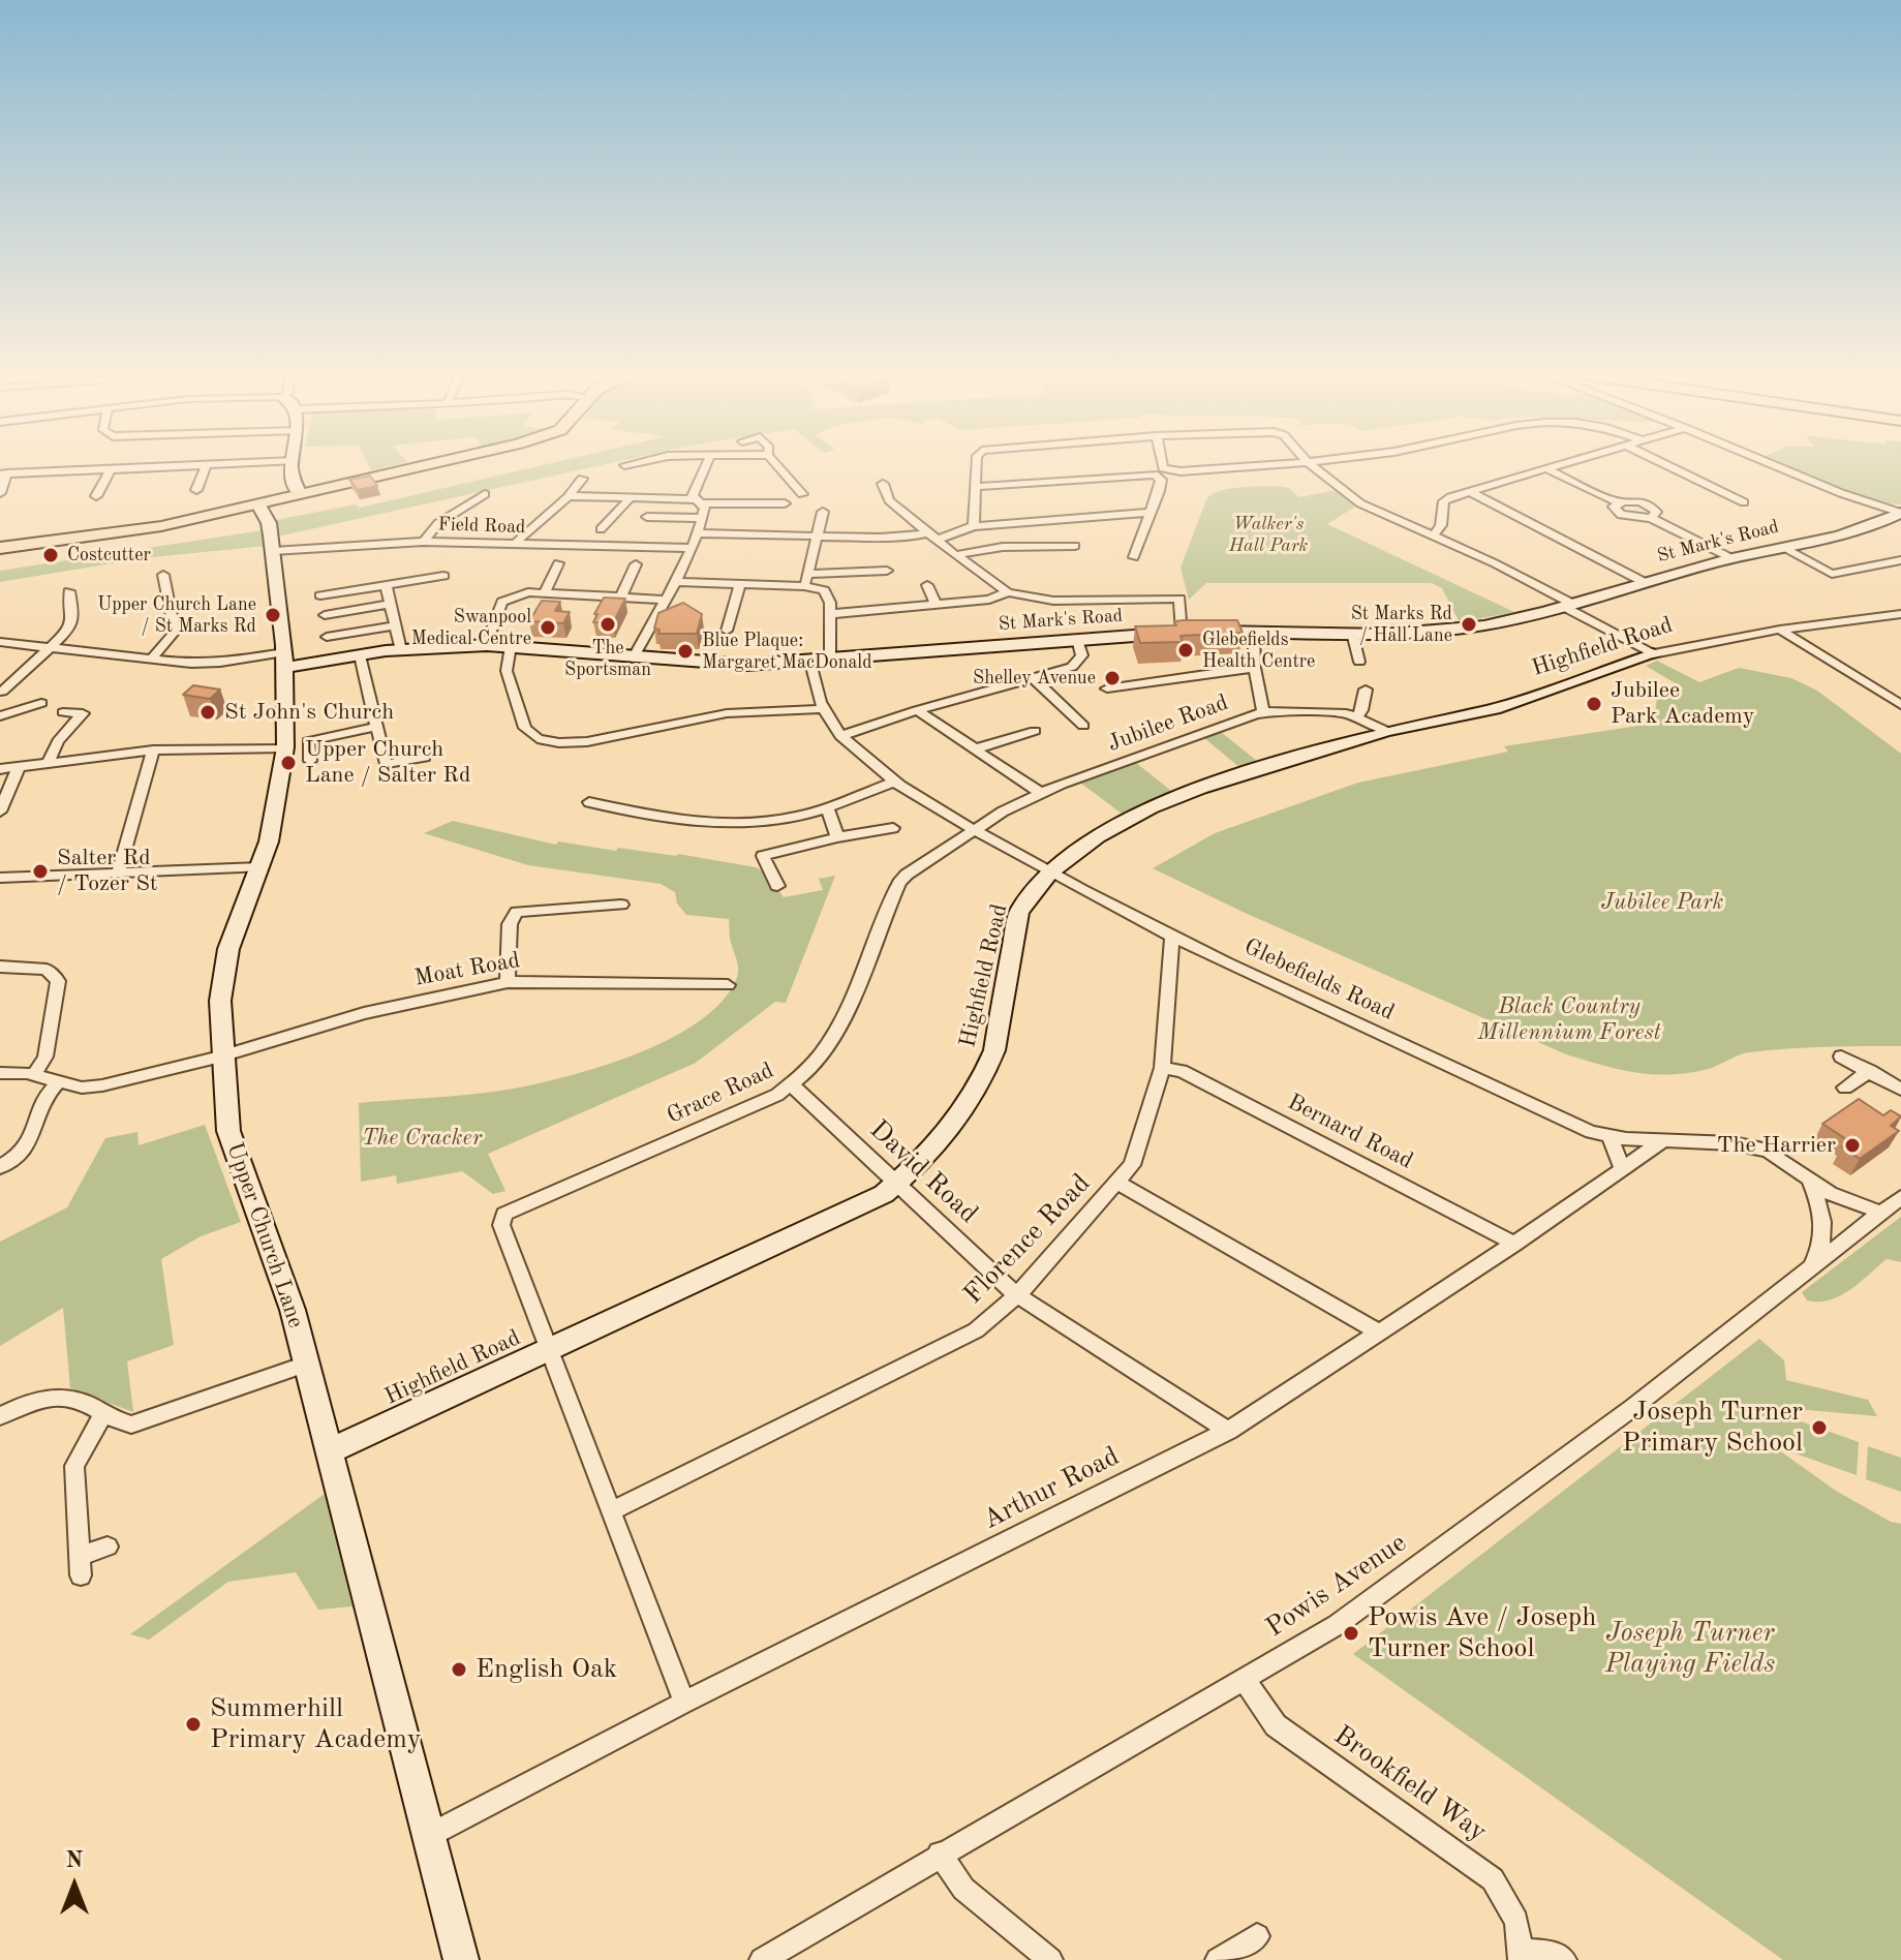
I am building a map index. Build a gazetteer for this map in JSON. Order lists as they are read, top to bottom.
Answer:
{
  "streets": {
    "street": [
      "Field Road",
      "St Mark's Road",
      "Highfield Road",
      "Jubilee Road",
      "Moat Road",
      "Glebefields Road",
      "Grace Road",
      "Bernard Road",
      "David Road",
      "Upper Church Lane",
      "Florence Road",
      "Arthur Road",
      "Powis Avenue",
      "Brookfield Way"
    ]
  },
  "crossings": [
    ["Field Road", "Upper Church Lane"],
    ["St Mark's Road", "Glebefields Road"],
    ["St Mark's Road", "Upper Church Lane"],
    ["Highfield Road", "Jubilee Road"],
    ["Highfield Road", "Glebefields Road"],
    ["Highfield Road", "Grace Road"],
    ["Highfield Road", "David Road"],
    ["Highfield Road", "Upper Church Lane"],
    ["Jubilee Road", "Glebefields Road"],
    ["Jubilee Road", "Grace Road"],
    ["Moat Road", "Upper Church Lane"],
    ["Glebefields Road", "Grace Road"],
    ["Glebefields Road", "Florence Road"],
    ["Glebefields Road", "Arthur Road"],
    ["Glebefields Road", "Powis Avenue"],
    ["Grace Road", "David Road"],
    ["Bernard Road", "Florence Road"],
    ["Bernard Road", "Arthur Road"],
    ["David Road", "Florence Road"],
    ["David Road", "Arthur Road"],
    ["Upper Church Lane", "Arthur Road"],
    ["Powis Avenue", "Brookfield Way"]
  ],
  "parks": [
    "Walker's Hall Park",
    "Jubilee Park",
    "Black Country Millennium Forest",
    "The Cracker",
    "Joseph Turner Playing Fields"
  ],
  "places": [
    "Costcutter",
    "Upper Church Lane / St Marks Rd",
    "The Sportsman",
    "St Marks Rd / Hall Lane",
    "Swanpool Medical Centre",
    "Glebefields Health Centre",
    "Blue Plaque: Margaret MacDonald",
    "Shelley Avenue",
    "Jubilee Park Academy",
    "St John's Church",
    "Upper Church Lane / Salter Rd",
    "Salter Rd / Tozer St",
    "The Harrier",
    "Joseph Turner Primary School",
    "Powis Ave / Joseph Turner School",
    "English Oak",
    "Summerhill Primary Academy"
  ],
  "north": "top"
}
